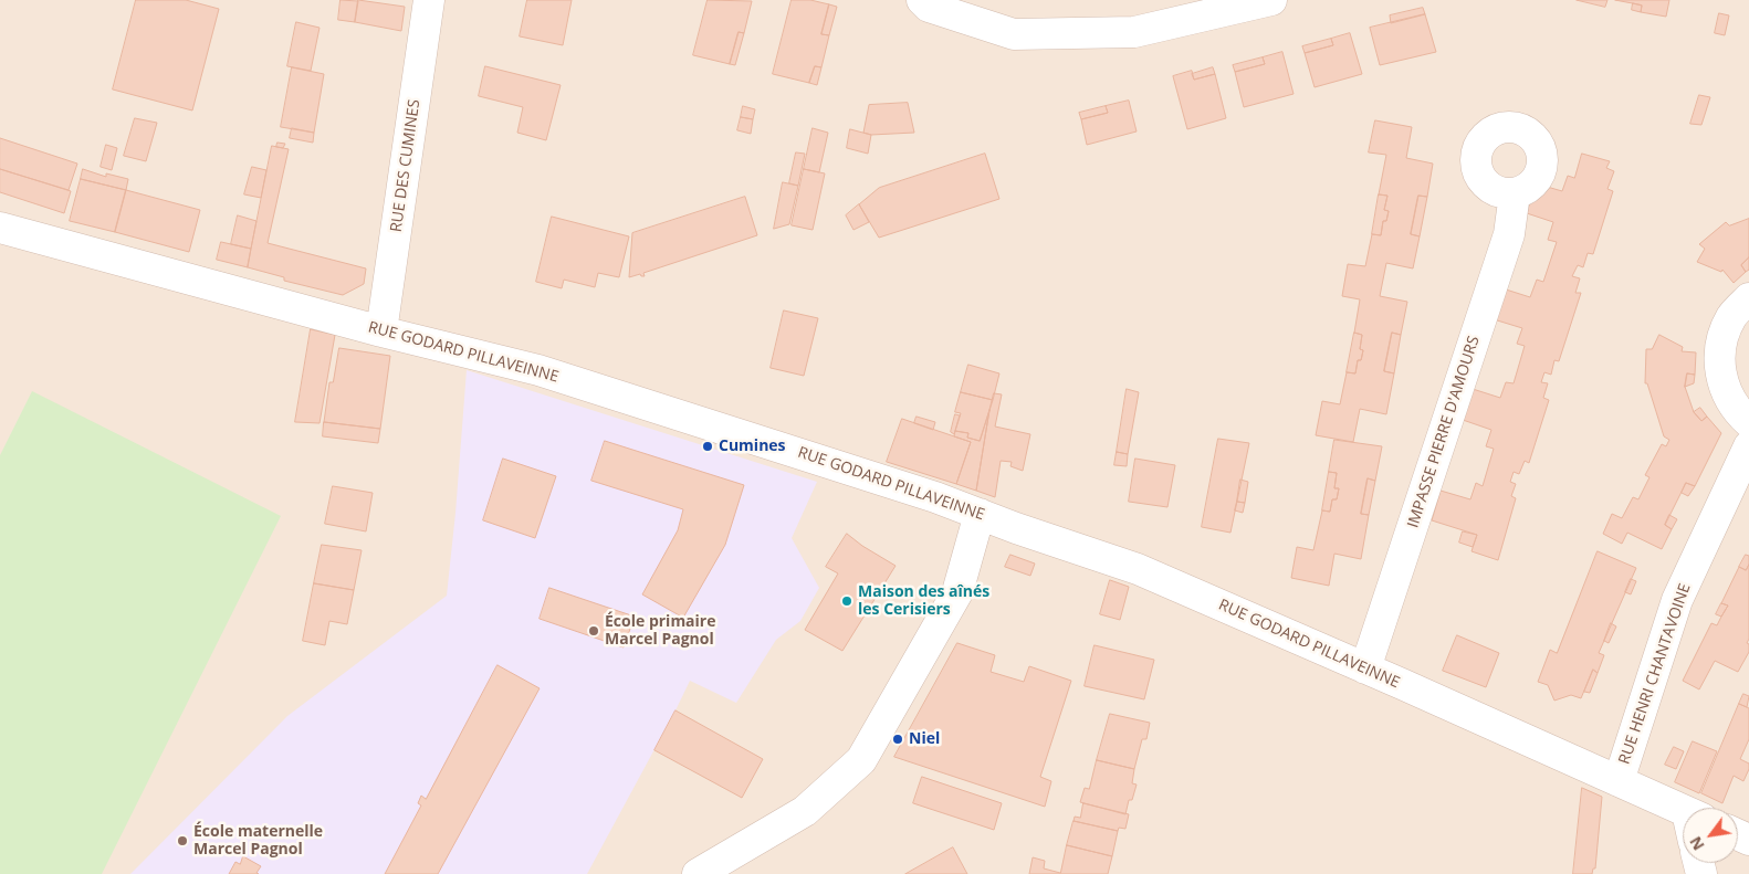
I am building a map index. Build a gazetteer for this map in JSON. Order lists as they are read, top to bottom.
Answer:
{
  "streets": {
    "street": [
      "RUE DES CUMINES",
      "RUE GODARD PILLAVEINNE",
      "IMPASSE PIERRE D'AMOURS",
      "RUE HENRI CHANTAVOINE"
    ]
  },
  "crossings": [
    ["RUE DES CUMINES", "RUE GODARD PILLAVEINNE"],
    ["RUE GODARD PILLAVEINNE", "IMPASSE PIERRE D'AMOURS"],
    ["RUE GODARD PILLAVEINNE", "RUE HENRI CHANTAVOINE"]
  ],
  "places": [
    "Cumines",
    "Maison des aînés les Cerisiers",
    "École primaire Marcel Pagnol",
    "Niel",
    "École maternelle Marcel Pagnol"
  ],
  "north": "bottom left"
}
